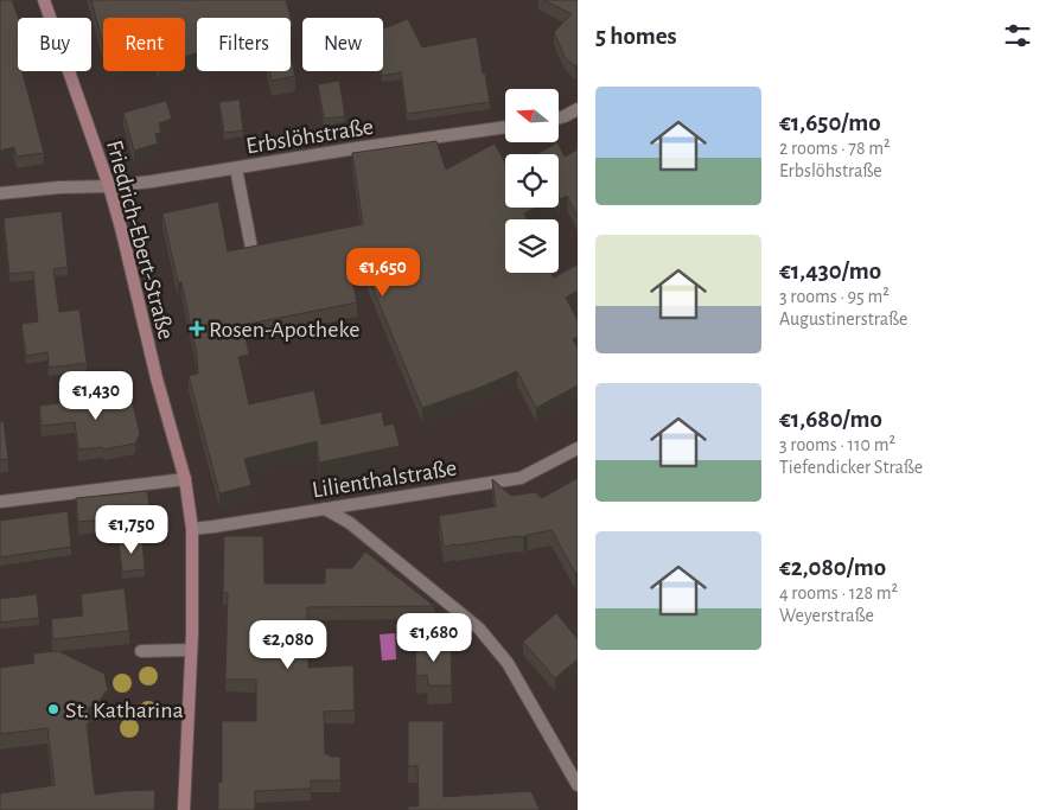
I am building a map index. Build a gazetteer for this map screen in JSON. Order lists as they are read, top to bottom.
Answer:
{
  "streets": {
    "main road": ["Friedrich-Ebert-Straße"],
    "street": ["Erbslöhstraße", "Lilienthalstraße"]
  },
  "crossings": [
    ["Erbslöhstraße", "Friedrich-Ebert-Straße"],
    ["Friedrich-Ebert-Straße", "Lilienthalstraße"]
  ],
  "places": {
    "health": ["Rosen-Apotheke"],
    "other": ["St. Katharina"]
  },
  "north": "left",
  "page": {
    "heading": "5 homes",
    "chip": [
      "Buy",
      "Rent",
      "Filters",
      "New"
    ],
    "list": [
      {
        "name": "€1,650/mo",
        "note": "2 rooms · 78 m² · Erbslöhstraße"
      },
      {
        "name": "€1,430/mo",
        "note": "3 rooms · 95 m² · Augustinerstraße"
      },
      {
        "name": "€1,680/mo",
        "note": "3 rooms · 110 m² · Tiefendicker Straße"
      },
      {
        "name": "€2,080/mo",
        "note": "4 rooms · 128 m² · Weyerstraße"
      }
    ],
    "price": [
      "€1,650",
      "€1,430",
      "€1,750",
      "€1,680",
      "€2,080"
    ]
  }
}
